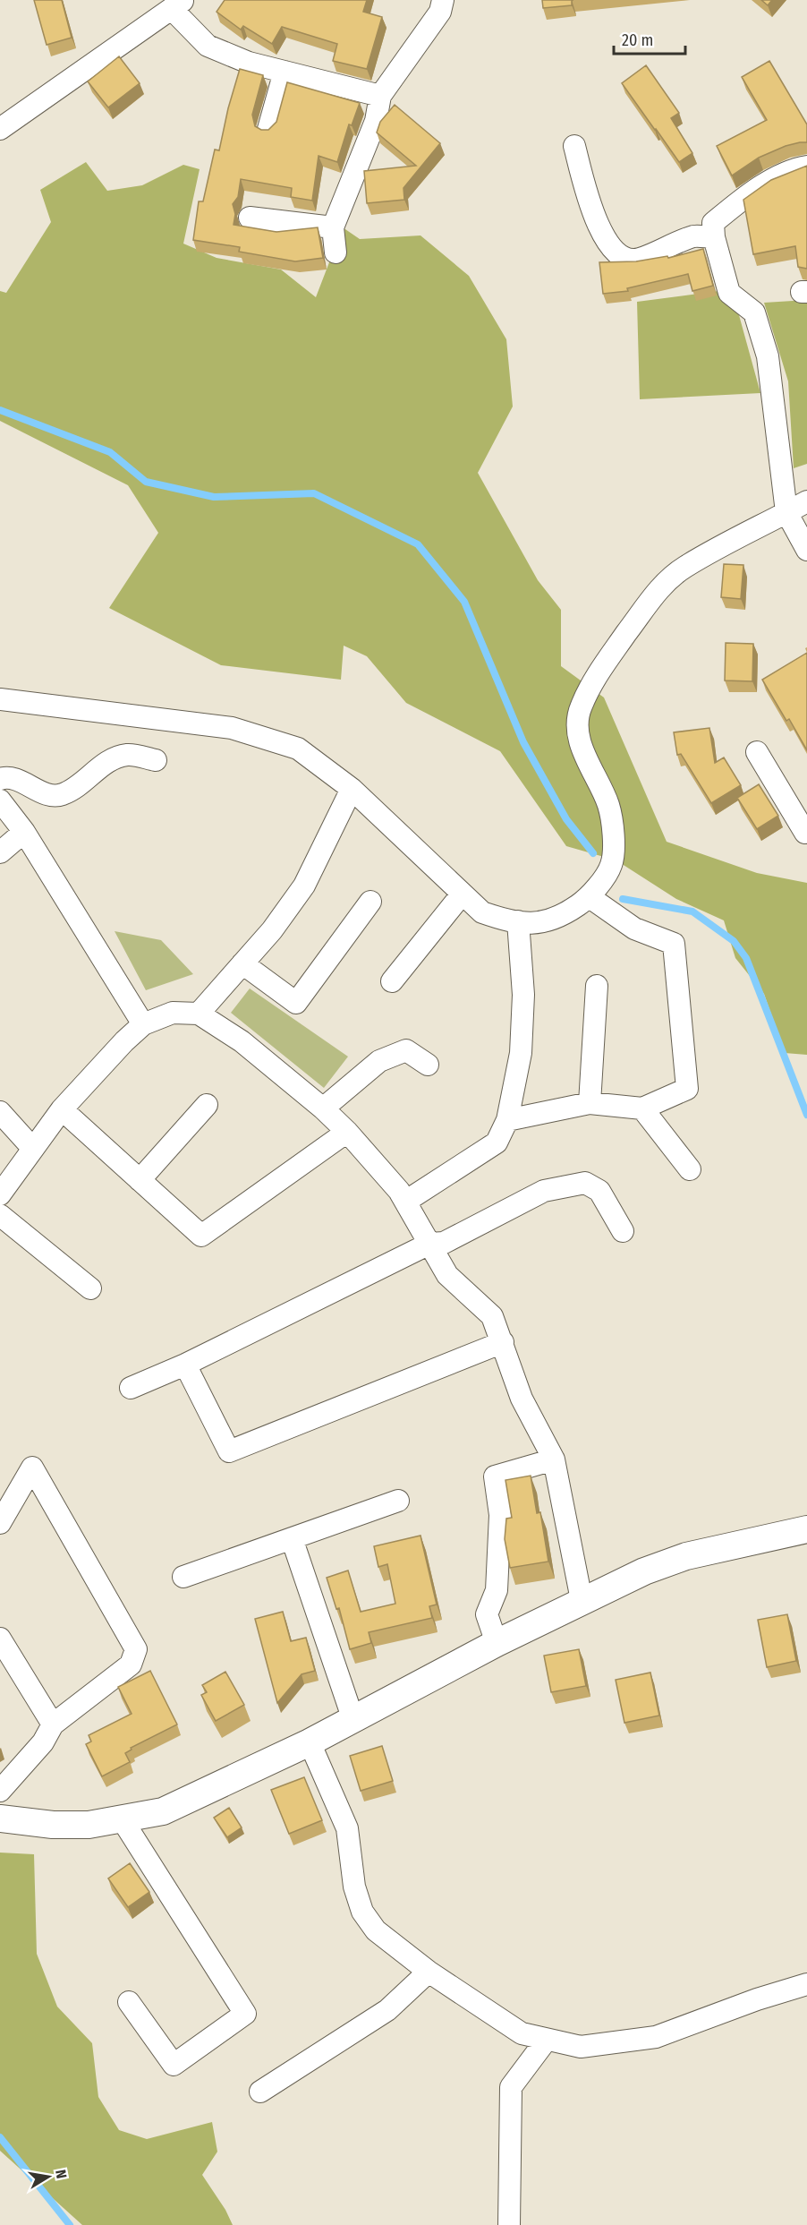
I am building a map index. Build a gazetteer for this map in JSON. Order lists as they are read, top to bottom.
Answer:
{
  "scale_bar": "20 m",
  "north": "right"
}
